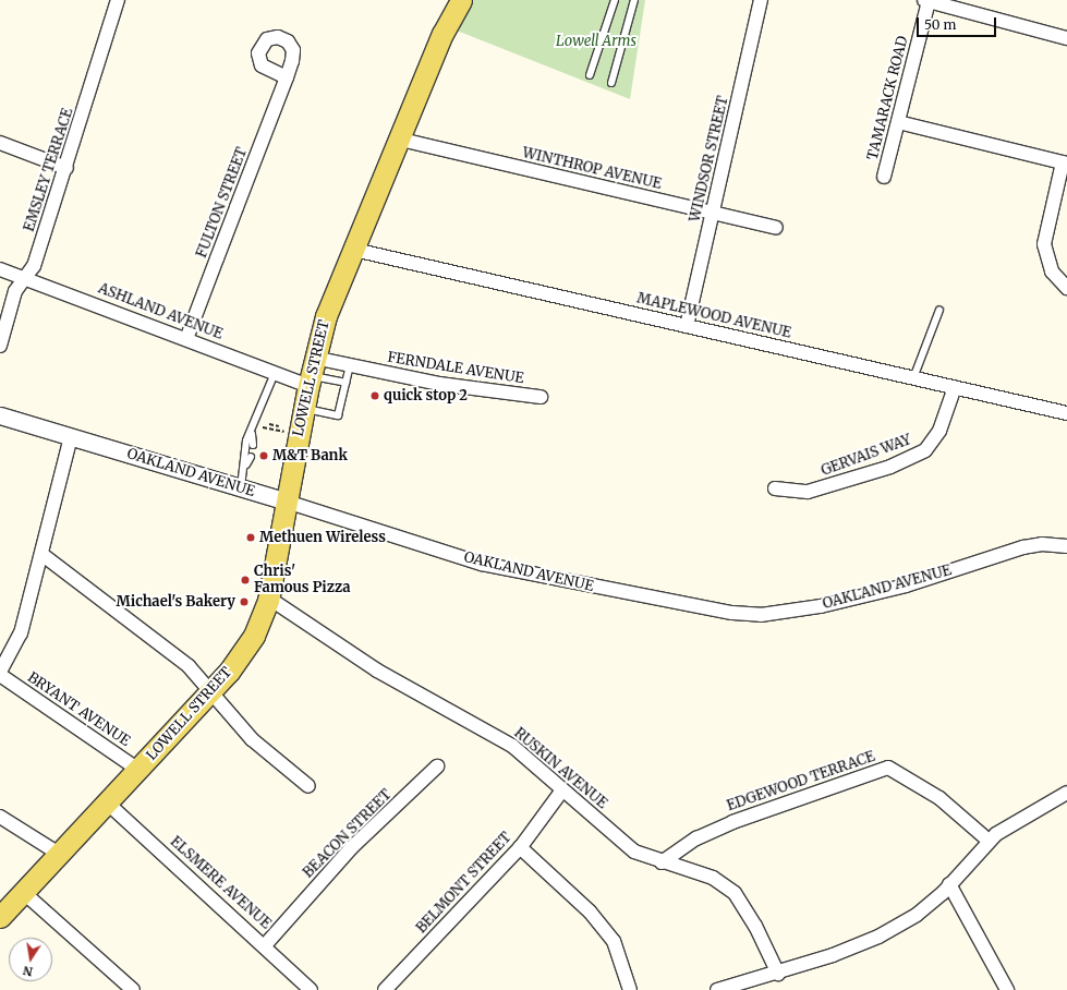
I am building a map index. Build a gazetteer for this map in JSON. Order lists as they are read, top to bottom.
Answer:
{
  "streets": {
    "main road": ["LOWELL STREET"],
    "street": [
      "TAMARACK ROAD",
      "WINDSOR STREET",
      "WINTHROP AVENUE",
      "EMSLEY TERRACE",
      "FULTON STREET",
      "ASHLAND AVENUE",
      "MAPLEWOOD AVENUE",
      "FERNDALE AVENUE",
      "GERVAIS WAY",
      "OAKLAND AVENUE",
      "BRYANT AVENUE",
      "RUSKIN AVENUE",
      "EDGEWOOD TERRACE",
      "BEACON STREET",
      "ELSMERE AVENUE",
      "BELMONT STREET"
    ]
  },
  "crossings": [
    ["WINDSOR STREET", "WINTHROP AVENUE"],
    ["WINDSOR STREET", "MAPLEWOOD AVENUE"],
    ["WINTHROP AVENUE", "LOWELL STREET"],
    ["EMSLEY TERRACE", "ASHLAND AVENUE"],
    ["FULTON STREET", "ASHLAND AVENUE"],
    ["ASHLAND AVENUE", "FERNDALE AVENUE"],
    ["ASHLAND AVENUE", "LOWELL STREET"],
    ["MAPLEWOOD AVENUE", "LOWELL STREET"],
    ["MAPLEWOOD AVENUE", "GERVAIS WAY"],
    ["FERNDALE AVENUE", "LOWELL STREET"],
    ["LOWELL STREET", "OAKLAND AVENUE"],
    ["LOWELL STREET", "BRYANT AVENUE"],
    ["LOWELL STREET", "RUSKIN AVENUE"],
    ["LOWELL STREET", "ELSMERE AVENUE"],
    ["RUSKIN AVENUE", "EDGEWOOD TERRACE"],
    ["RUSKIN AVENUE", "BELMONT STREET"],
    ["BEACON STREET", "ELSMERE AVENUE"]
  ],
  "parks": ["Lowell Arms"],
  "places": [
    "quick stop 2",
    "M&T Bank",
    "Methuen Wireless",
    "Chris' Famous Pizza",
    "Michael's Bakery"
  ],
  "scale_bar": "50 m",
  "north": "bottom"
}
